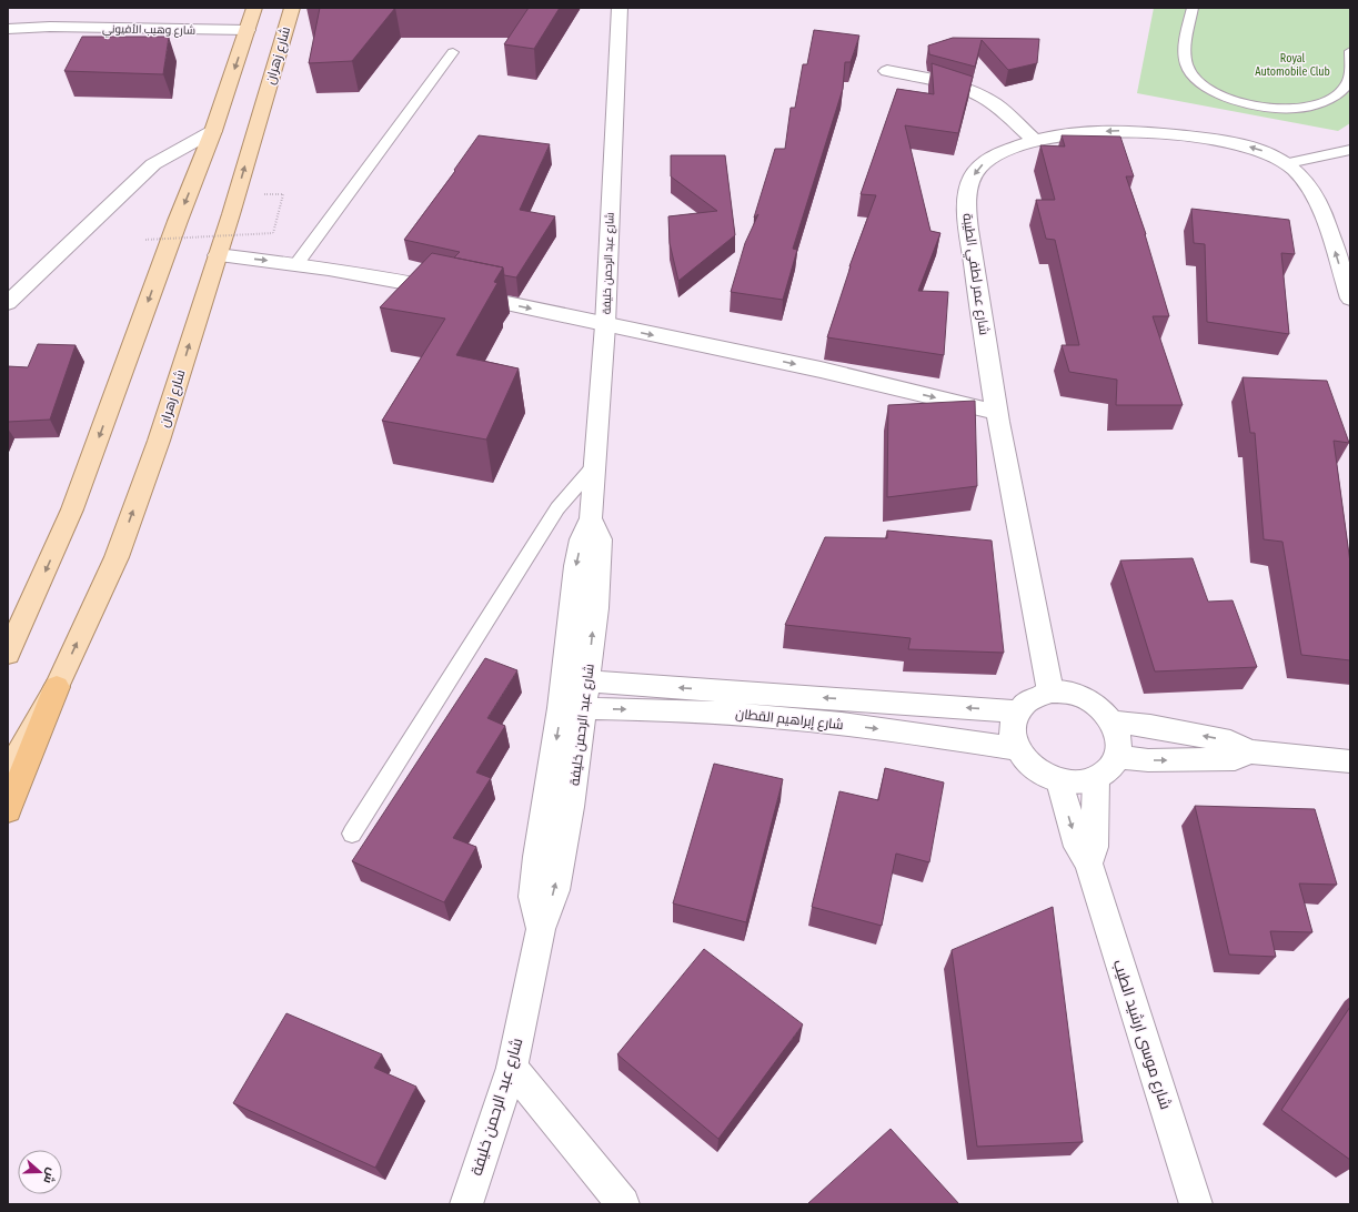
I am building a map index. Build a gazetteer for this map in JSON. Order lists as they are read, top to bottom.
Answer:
{
  "streets": {
    "main road": ["شارع زهران"],
    "street": [
      "شارع وهيب الأفيوني",
      "شارع عبد الرحمن خليفة",
      "شارع عمر لطفي الطيبة",
      "شارع إبراهيم القطان",
      "شارع موسى ارشيد الطيب"
    ]
  },
  "crossings": [
    ["شارع عبد الرحمن خليفة", "شارع إبراهيم القطان"],
    ["شارع عمر لطفي الطيبة", "شارع إبراهيم القطان"],
    ["شارع عمر لطفي الطيبة", "شارع موسى ارشيد الطيب"],
    ["شارع إبراهيم القطان", "شارع موسى ارشيد الطيب"]
  ],
  "parks": ["Royal Automobile Club"],
  "north": "right"
}
